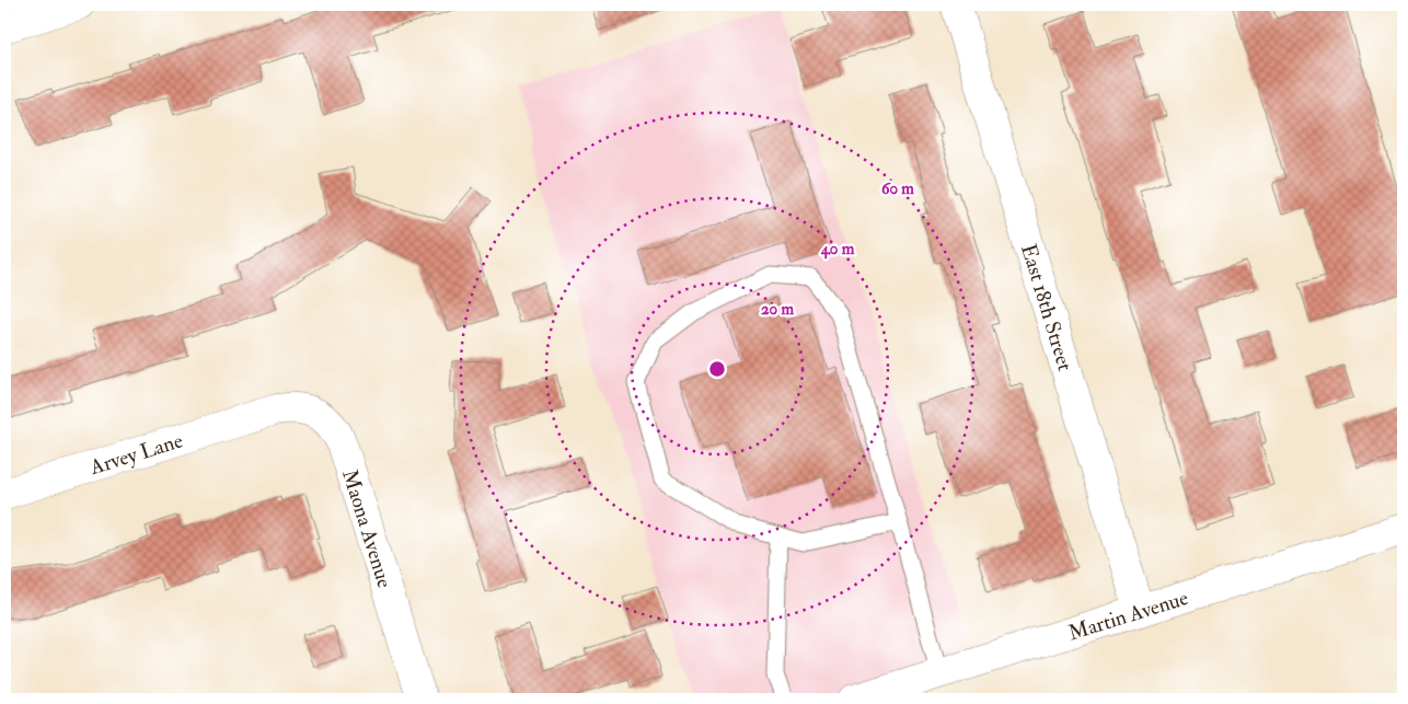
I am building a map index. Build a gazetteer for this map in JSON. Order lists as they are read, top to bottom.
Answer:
{
  "streets": {
    "street": [
      "East 18th Street",
      "Arvey Lane",
      "Maona Avenue",
      "Martin Avenue"
    ]
  },
  "crossings": [
    ["East 18th Street", "Martin Avenue"],
    ["Arvey Lane", "Maona Avenue"]
  ],
  "rings": ["60 m", "40 m", "20 m"]
}
